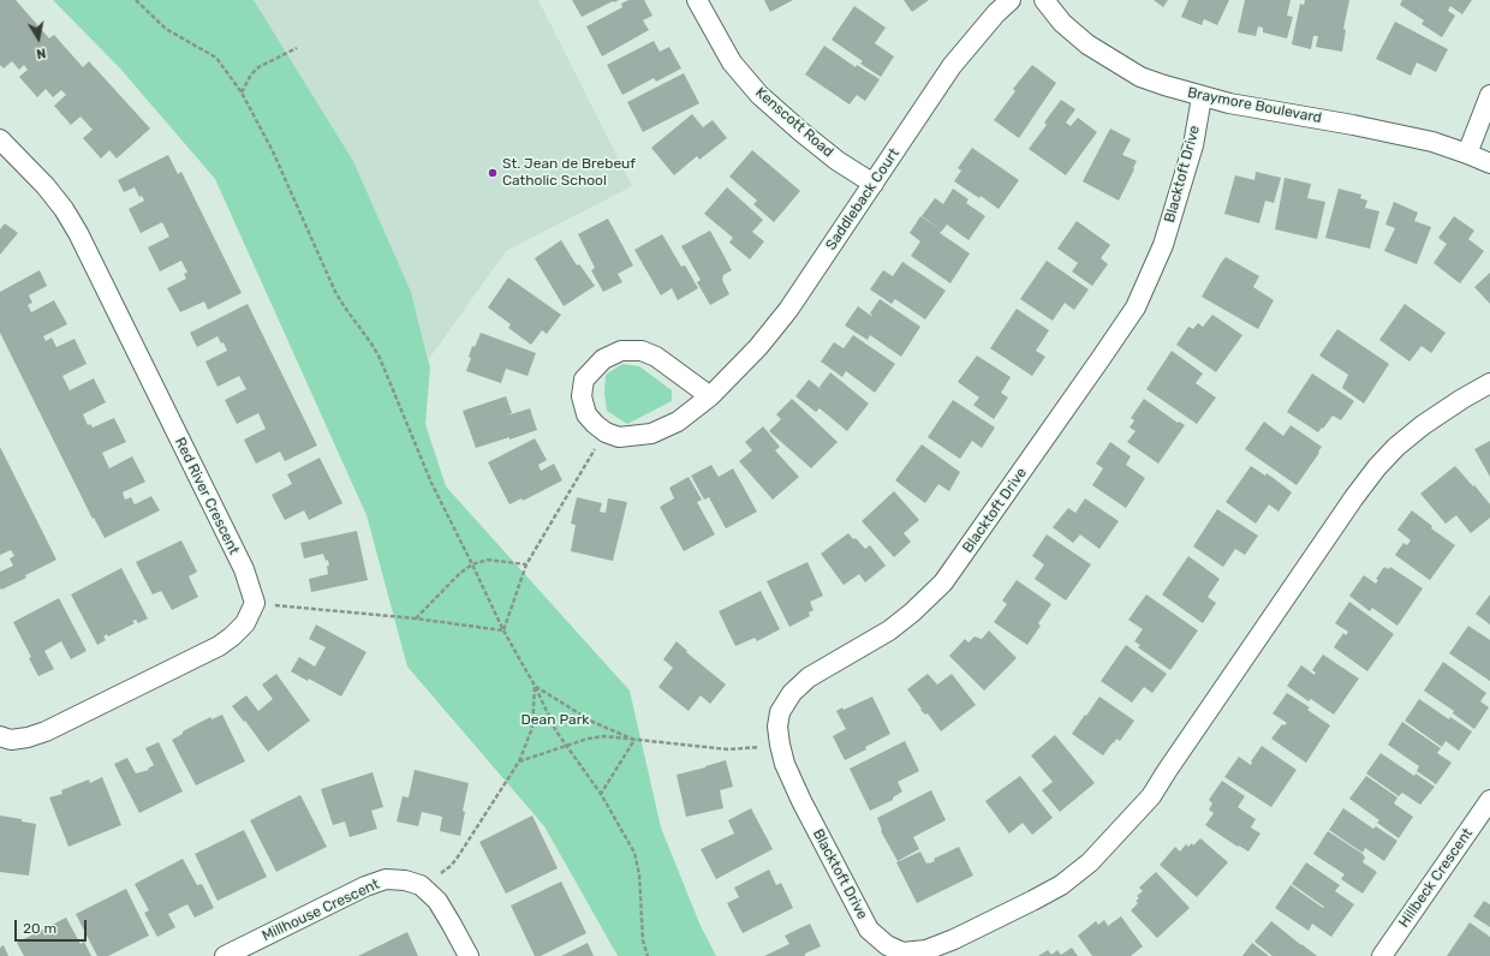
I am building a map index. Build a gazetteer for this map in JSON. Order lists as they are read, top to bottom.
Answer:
{
  "streets": {
    "street": [
      "Braymore Boulevard",
      "Kenscott Road",
      "Blacktoft Drive",
      "Saddleback Court",
      "Red River Crescent",
      "Hillbeck Crescent",
      "Millhouse Crescent"
    ]
  },
  "crossings": [
    ["Braymore Boulevard", "Blacktoft Drive"],
    ["Kenscott Road", "Saddleback Court"]
  ],
  "parks": ["Dean Park"],
  "places": ["St. Jean de Brebeuf Catholic School"],
  "scale_bar": "20 m",
  "north": "bottom"
}
